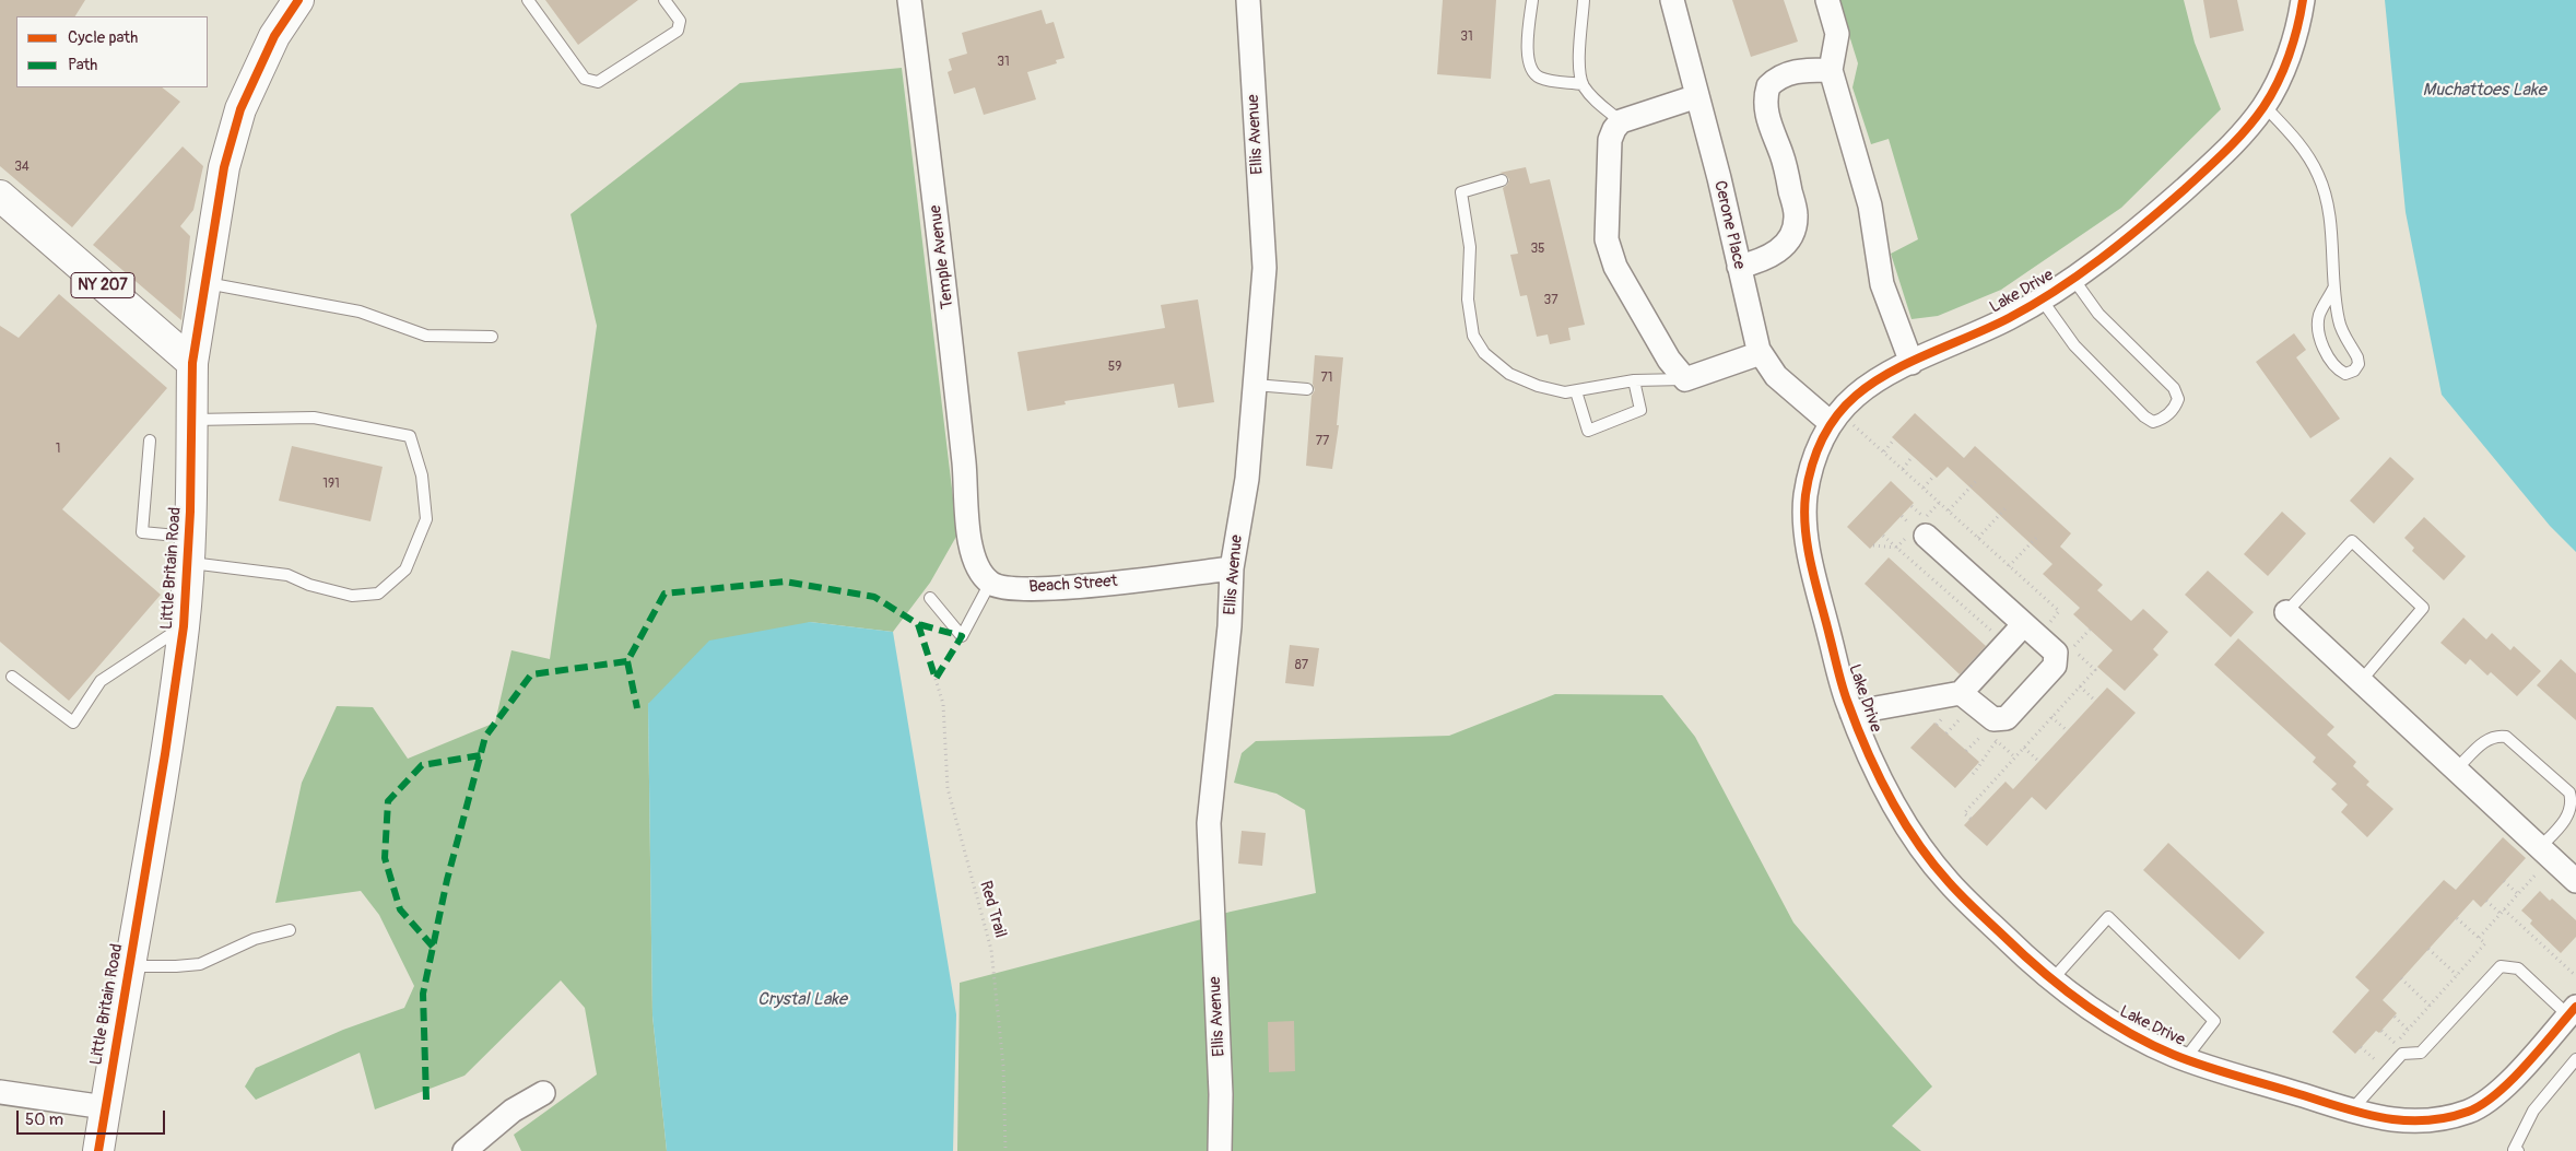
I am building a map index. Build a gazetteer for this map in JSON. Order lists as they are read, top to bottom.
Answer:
{
  "streets": {
    "main road": ["NY 207", "Little Britain Road"],
    "street": [
      "Ellis Avenue",
      "Cerone Place",
      "Temple Avenue",
      "Lake Drive",
      "Beach Street"
    ],
    "path": ["Red Trail"]
  },
  "crossings": [
    ["Ellis Avenue", "Beach Street"],
    ["Cerone Place", "Lake Drive"],
    ["Temple Avenue", "Beach Street"],
    ["NY 207", "Little Britain Road"]
  ],
  "water": ["Muchattoes Lake", "Crystal Lake"],
  "house_numbers": [
    "31",
    "31",
    "34",
    "35",
    "37",
    "59",
    "71",
    "77",
    "1",
    "191",
    "87"
  ],
  "legend": ["Cycle path", "Path"],
  "scale_bar": "50 m"
}
